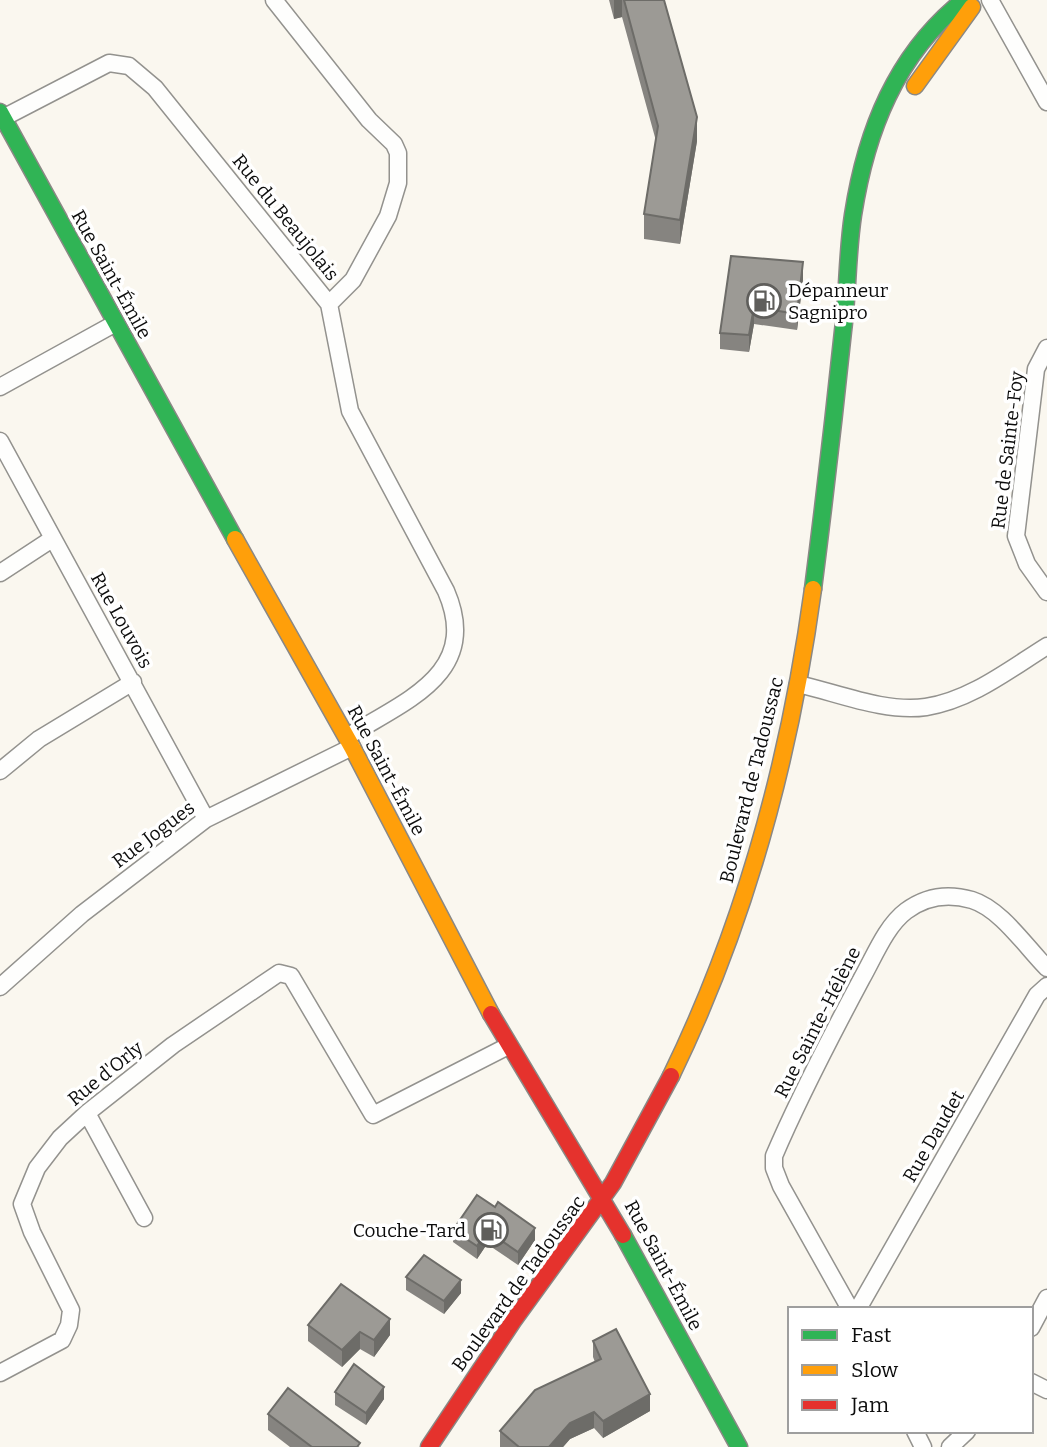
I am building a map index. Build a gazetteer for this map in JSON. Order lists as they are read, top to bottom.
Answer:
{
  "streets": {
    "main road": ["Rue Saint-Émile", "Boulevard de Tadoussac"],
    "street": [
      "Rue du Beaujolais",
      "Rue de Sainte-Foy",
      "Rue Louvois",
      "Rue Jogues",
      "Rue Sainte-Hélène",
      "Rue d'Orly",
      "Rue Daudet"
    ]
  },
  "crossings": [
    ["Rue du Beaujolais", "Rue Saint-Émile"],
    ["Rue du Beaujolais", "Rue Jogues"],
    ["Rue Saint-Émile", "Boulevard de Tadoussac"],
    ["Rue Saint-Émile", "Rue Jogues"],
    ["Rue Saint-Émile", "Rue d'Orly"],
    ["Rue Louvois", "Rue Jogues"]
  ],
  "places": {
    "fuel station": ["Dépanneur Sagnipro", "Couche-Tard"]
  },
  "legend": ["Fast", "Slow", "Jam"]
}
